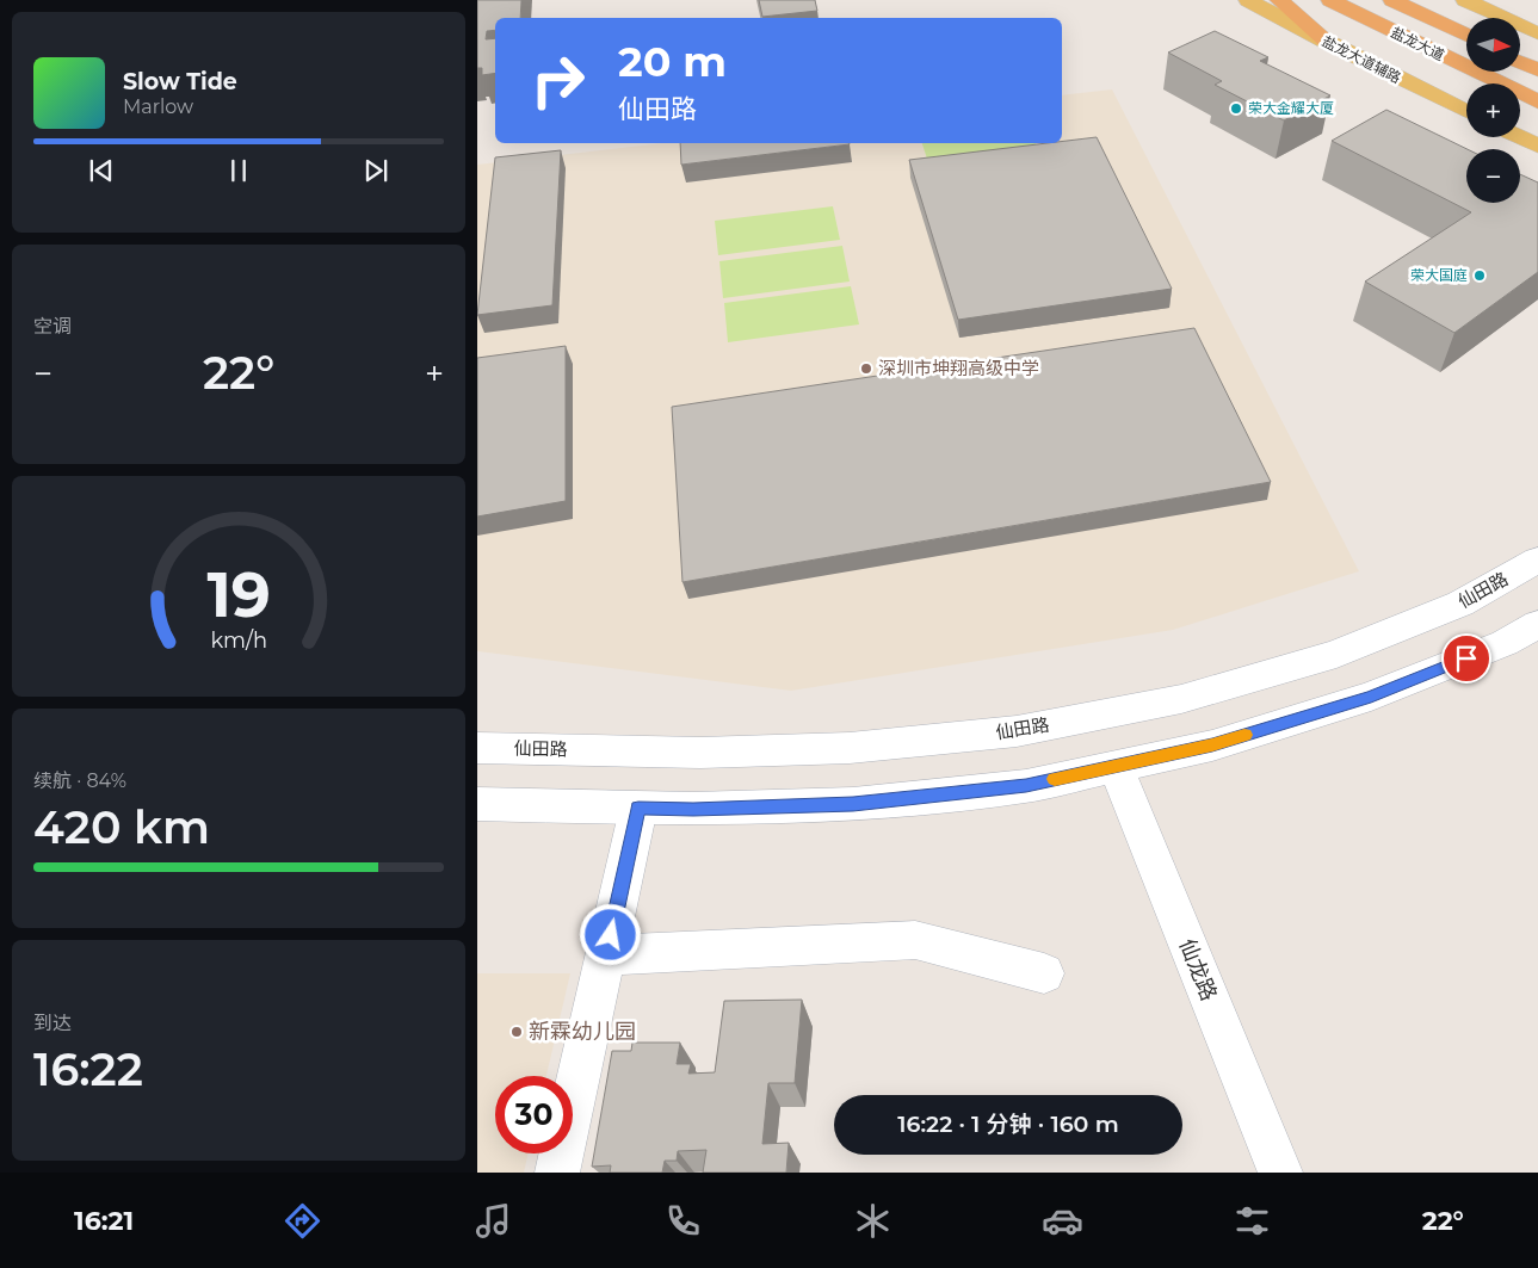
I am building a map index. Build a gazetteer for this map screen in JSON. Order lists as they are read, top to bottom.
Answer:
{
  "streets": {
    "highway": ["盐龙大道"],
    "main road": ["盐龙大道辅路"],
    "street": ["仙田路", "仙龙路"]
  },
  "places": [
    "荣大金耀大厦",
    "荣大国庭",
    "深圳市坤翔高级中学",
    "新霖幼儿园"
  ],
  "north": "right",
  "page": {
    "map_buttons": ["+", "−"],
    "turn": ["20 m", "仙田路"],
    "song": ["Slow Tide", "Marlow"],
    "tile": [
      "空调",
      ["续航 · 84%", "420 km"],
      ["到达", "16:22"]
    ],
    "heat": ["−", "22°", "+"],
    "limit": "30",
    "trip": "16:22 · 1 分钟 · 160 m",
    "tabs": ["16:21", "22°"],
    "gauge": ["19", "km/h"]
  }
}
